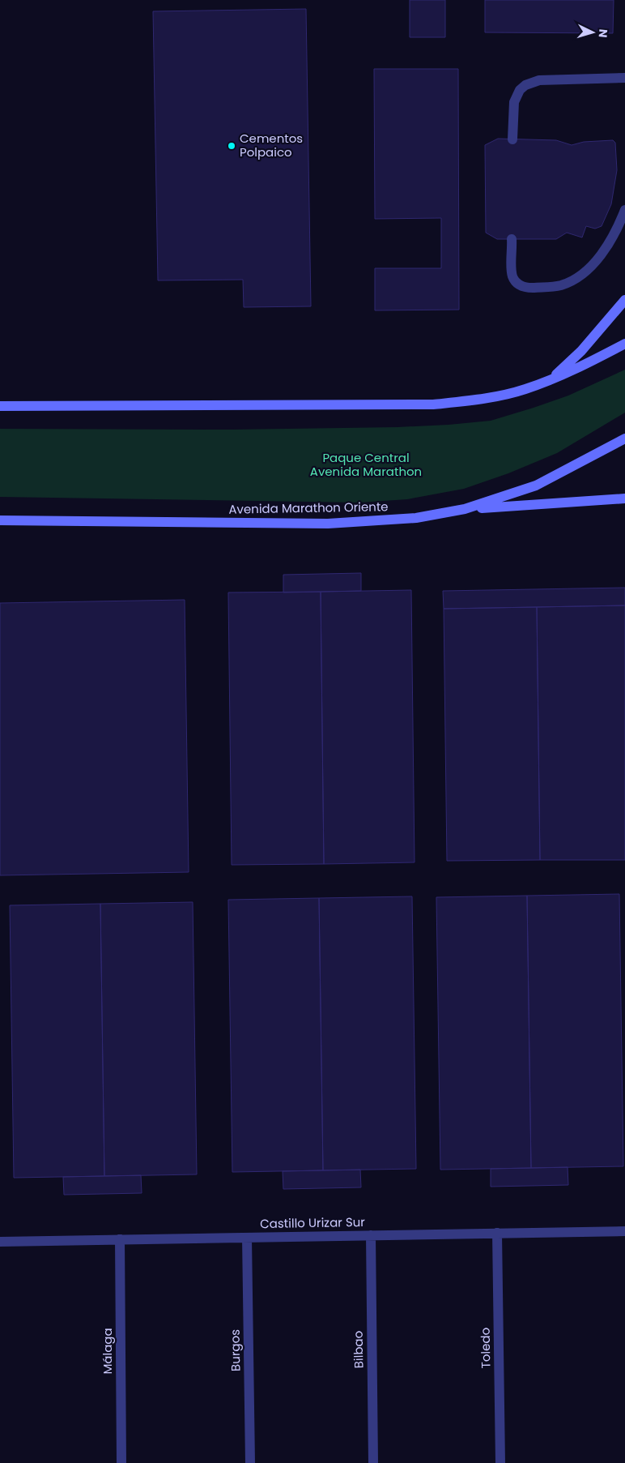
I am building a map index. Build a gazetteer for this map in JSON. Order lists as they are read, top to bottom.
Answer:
{
  "streets": {
    "main road": ["Avenida Marathon Oriente"],
    "street": [
      "Castillo Urizar Sur",
      "Toledo",
      "Bilbao",
      "Burgos",
      "Málaga"
    ]
  },
  "crossings": [
    ["Castillo Urizar Sur", "Toledo"],
    ["Castillo Urizar Sur", "Bilbao"],
    ["Castillo Urizar Sur", "Burgos"],
    ["Castillo Urizar Sur", "Málaga"]
  ],
  "parks": ["Paque Central Avenida Marathon"],
  "places": ["Cementos Polpaico"],
  "north": "right"
}
